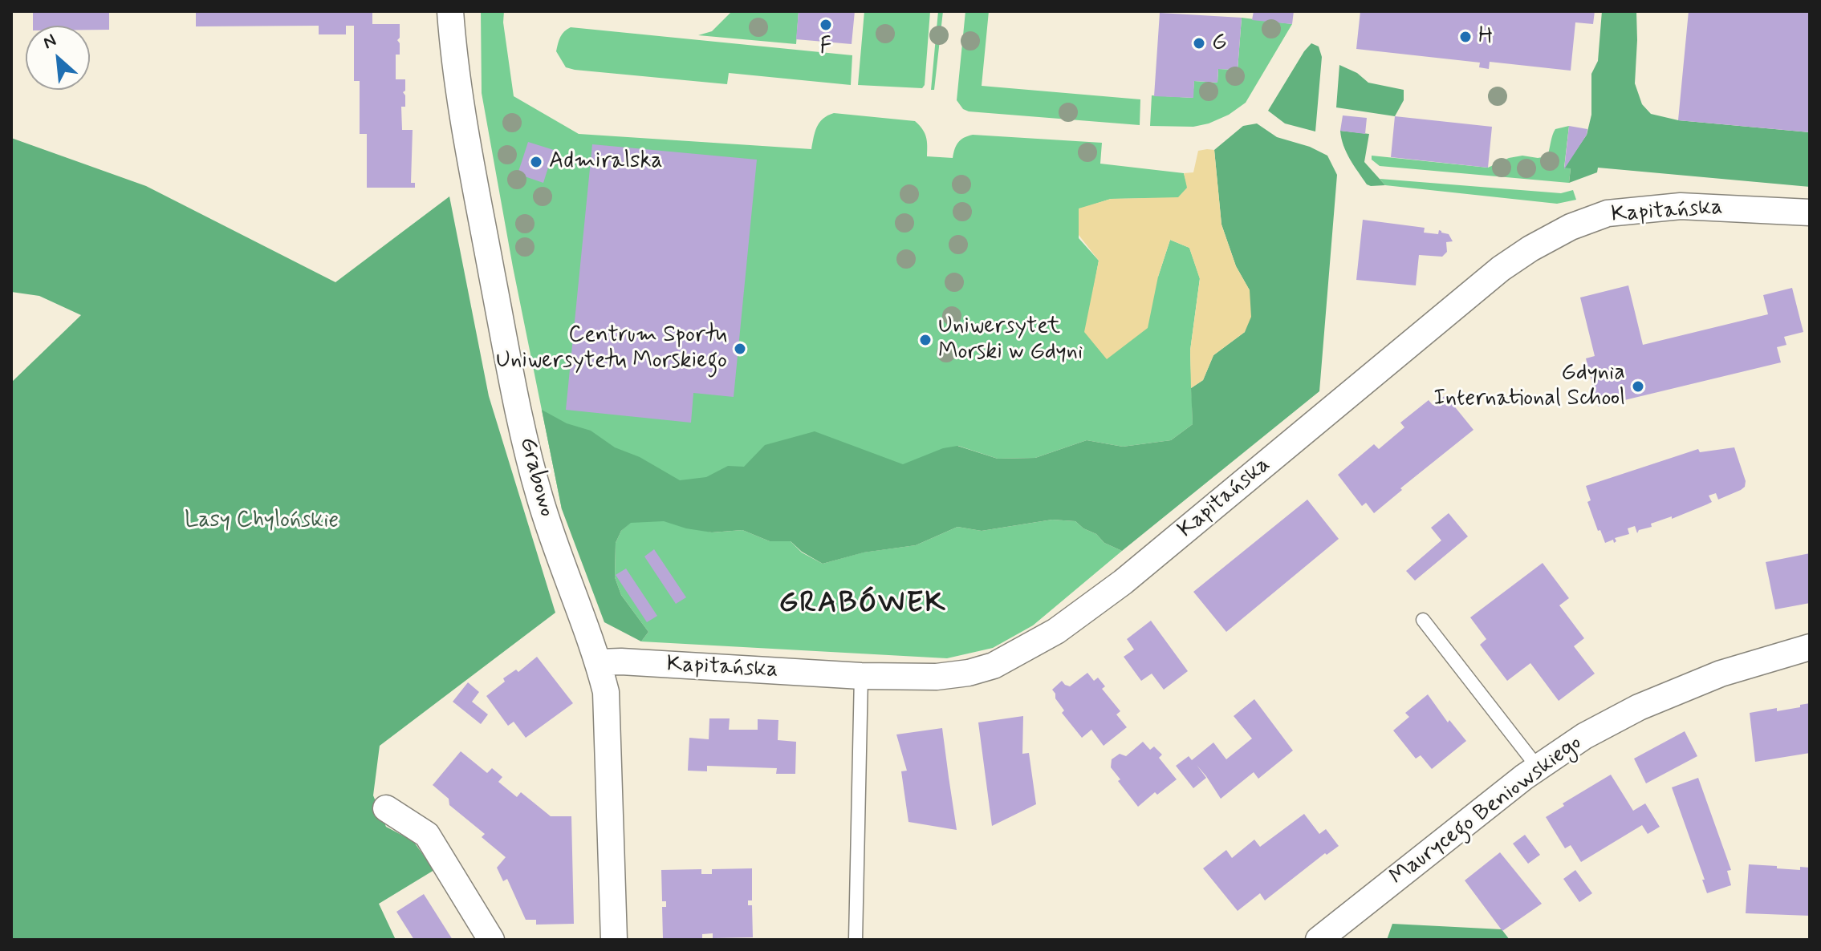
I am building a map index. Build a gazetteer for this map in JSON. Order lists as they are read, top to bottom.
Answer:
{
  "streets": {
    "street": ["Kapitańska", "Grabowo", "Maurycego Beniowskiego"]
  },
  "crossings": [
    ["Kapitańska", "Grabowo"]
  ],
  "districts": ["GRABÓWEK"],
  "parks": ["Lasy Chylońskie"],
  "places": [
    "F",
    "H",
    "G",
    "Admiralska",
    "Uniwersytet Morski w Gdyni",
    "Centrum Sportu Uniwersytetu Morskiego",
    "Gdynia International School"
  ],
  "north": "top left"
}
